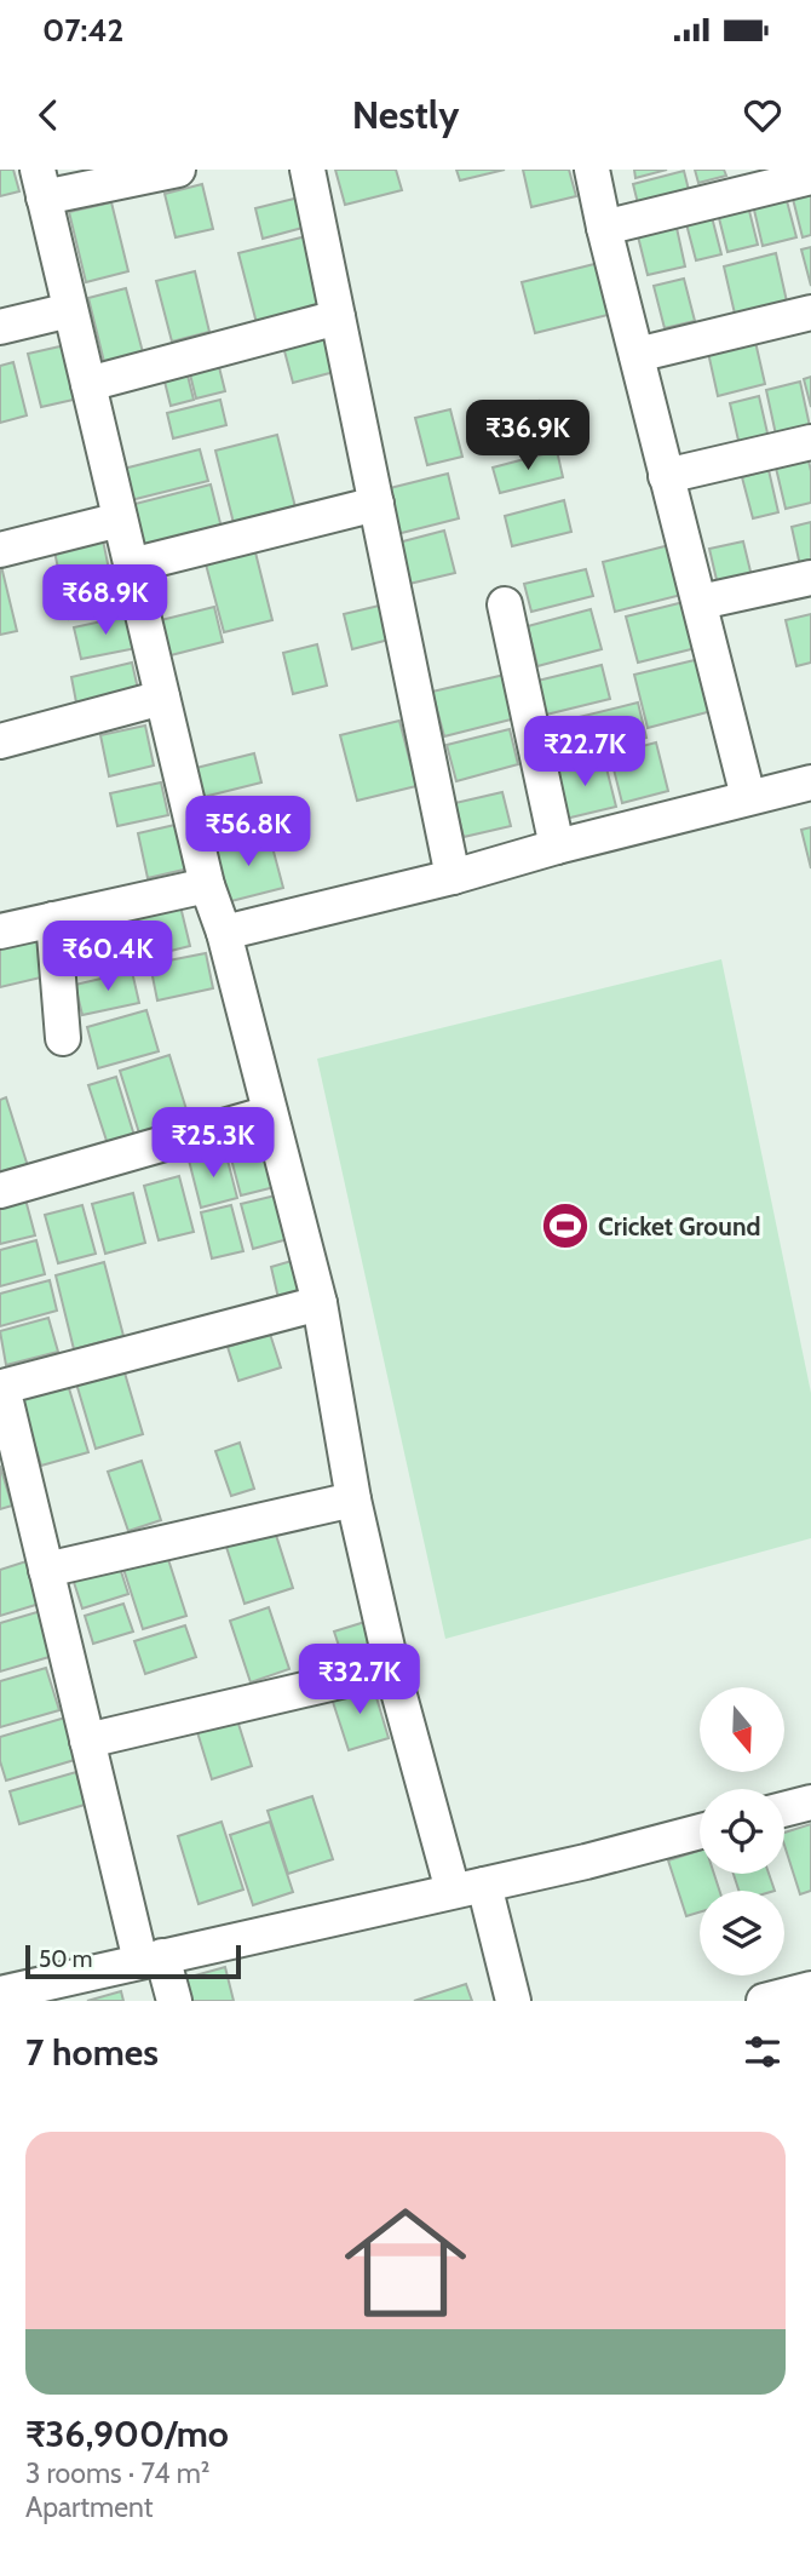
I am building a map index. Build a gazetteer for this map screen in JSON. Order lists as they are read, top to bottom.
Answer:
{
  "places": {
    "sports": ["Cricket Ground"]
  },
  "scale_bar": "50 m",
  "north": "bottom",
  "page": {
    "status": "07:42",
    "header": "Nestly",
    "price": [
      "₹36.9K",
      "₹68.9K",
      "₹22.7K",
      "₹56.8K",
      "₹60.4K",
      "₹25.3K",
      "₹32.7K"
    ],
    "scale": "50 m",
    "heading": "7 homes",
    "list": [
      {
        "name": "₹36,900/mo",
        "note": "3 rooms · 74 m² · Apartment"
      }
    ]
  }
}
